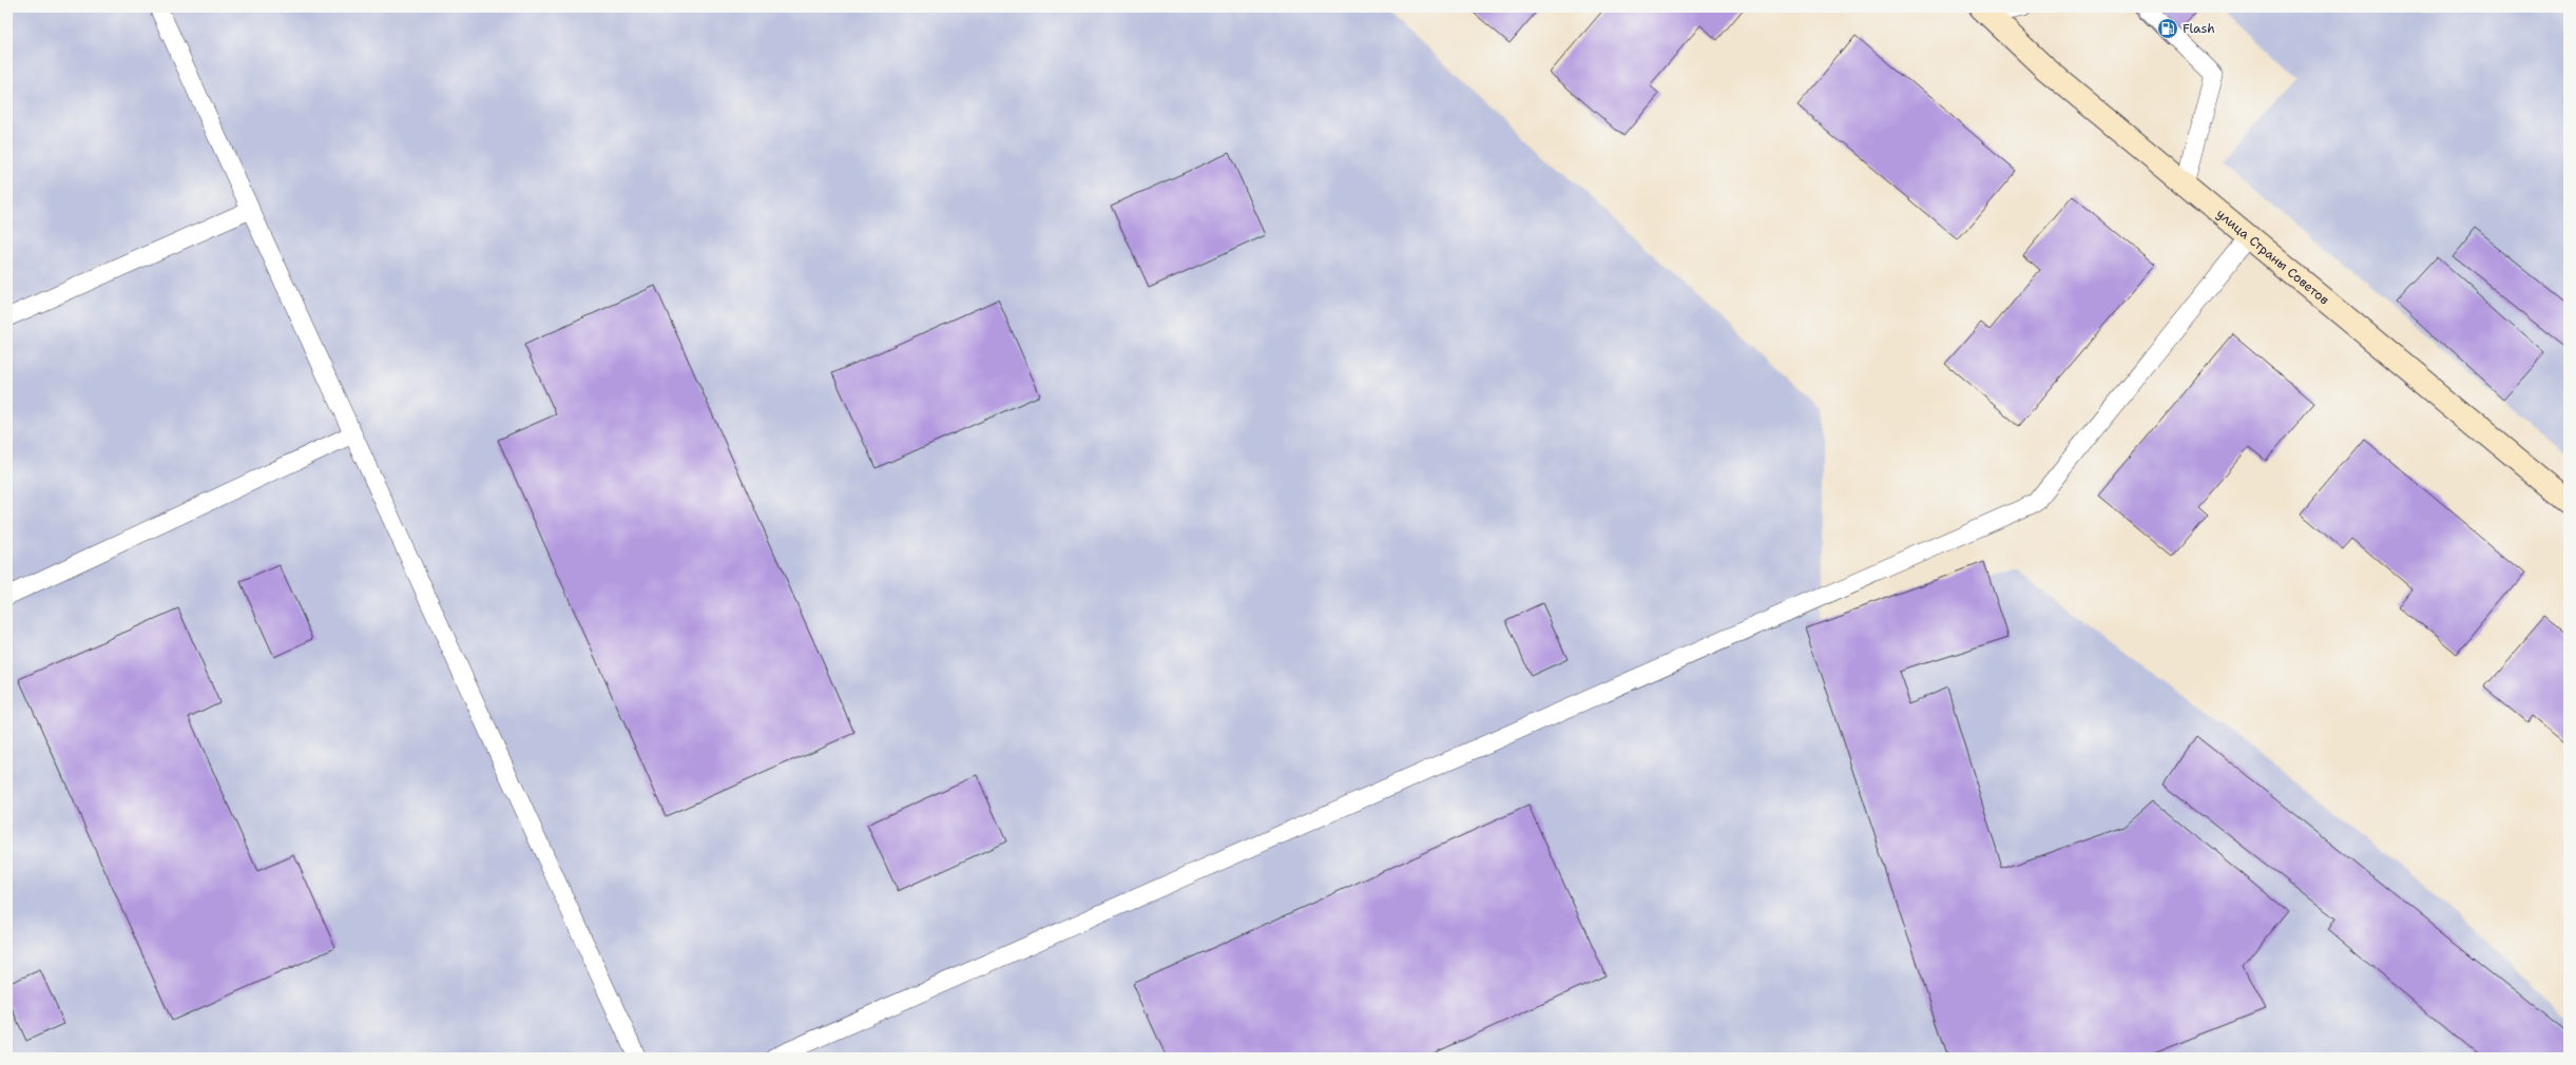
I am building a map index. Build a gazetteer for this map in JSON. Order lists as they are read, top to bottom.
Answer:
{
  "streets": {
    "main road": ["улица Страны Советов"]
  },
  "places": {
    "fuel station": ["Flash"]
  }
}
